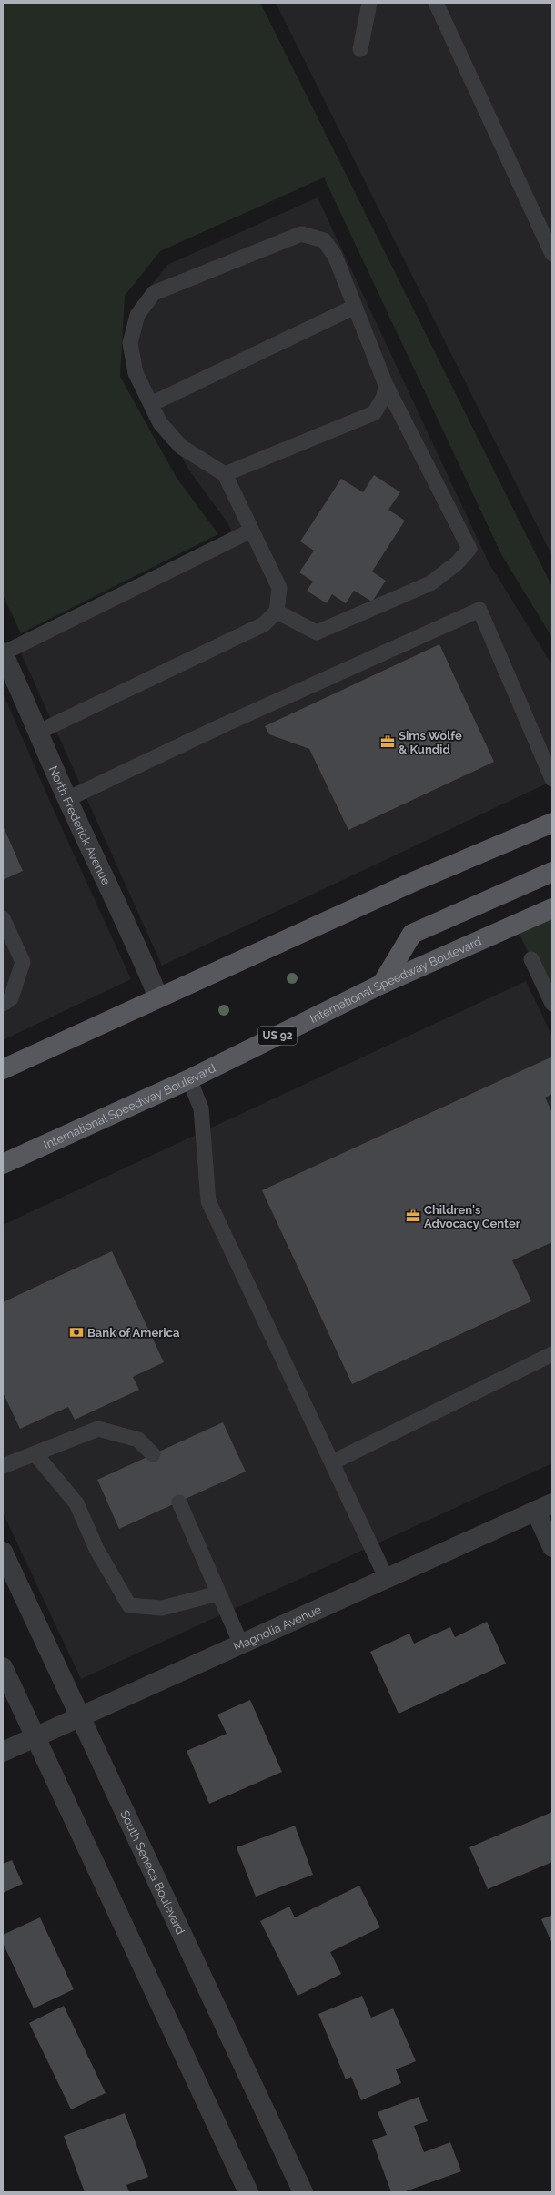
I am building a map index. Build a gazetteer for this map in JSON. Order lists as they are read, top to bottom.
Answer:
{
  "streets": {
    "main road": ["International Speedway Boulevard", "US 92"],
    "street": ["North Frederick Avenue", "Magnolia Avenue", "South Seneca Boulevard"]
  },
  "crossings": [
    ["Magnolia Avenue", "South Seneca Boulevard"]
  ],
  "places": {
    "office": ["Sims Wolfe & Kundid", "Children's Advocacy Center"],
    "bank": ["Bank of America"]
  }
}
